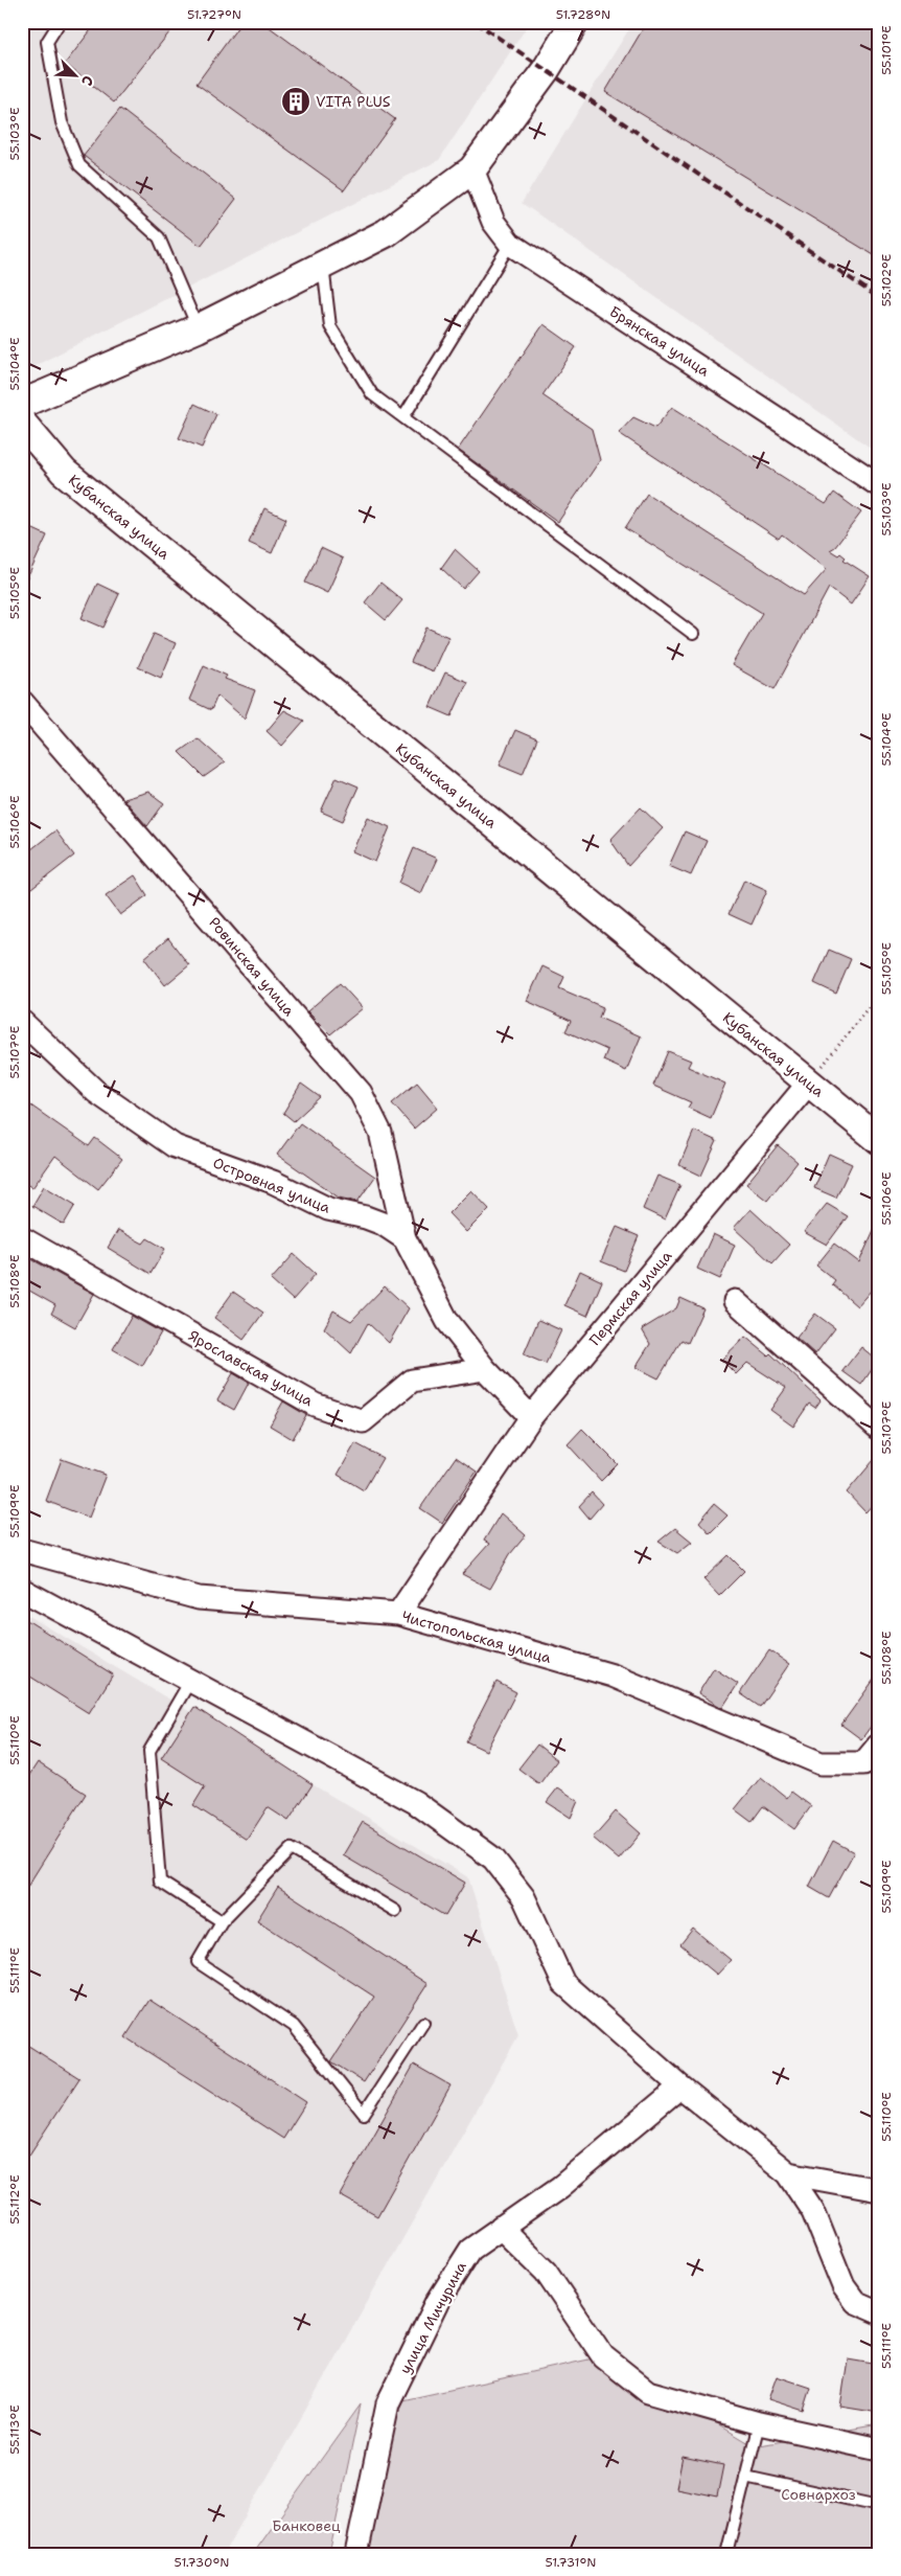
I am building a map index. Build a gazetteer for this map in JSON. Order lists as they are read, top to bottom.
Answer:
{
  "streets": {
    "street": [
      "Брянская улица",
      "Кубанская улица",
      "Ровинская улица",
      "Островная улица",
      "Пермская улица",
      "Ярославская улица",
      "Чистопольская улица",
      "улица Мичурина"
    ]
  },
  "crossings": [
    ["Кубанская улица", "Пермская улица"],
    ["Ровинская улица", "Островная улица"],
    ["Островная улица", "Пермская улица"],
    ["Островная улица", "Ярославская улица"],
    ["Пермская улица", "Чистопольская улица"]
  ],
  "parks": ["Совнархоз", "Банковец"],
  "places": {
    "building": ["VITA PLUS"]
  },
  "north": "bottom right",
  "coordinates": [
    "51.727°N",
    "51.728°N",
    "55.101°E",
    "55.103°E",
    "55.102°E",
    "55.104°E",
    "55.105°E",
    "55.106°E",
    "55.107°E",
    "55.108°E",
    "55.109°E",
    "55.110°E",
    "55.111°E",
    "55.112°E",
    "55.113°E",
    "51.730°N",
    "51.731°N"
  ]
}
